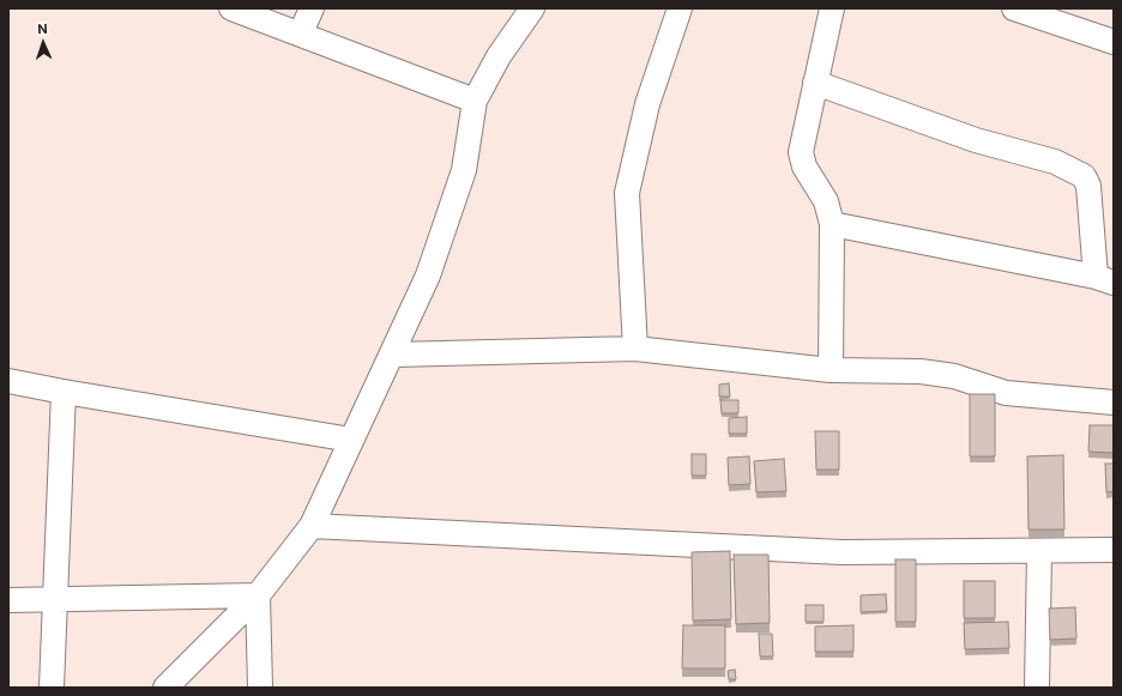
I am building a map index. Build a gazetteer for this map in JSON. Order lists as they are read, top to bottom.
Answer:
{
  "north": "top"
}
